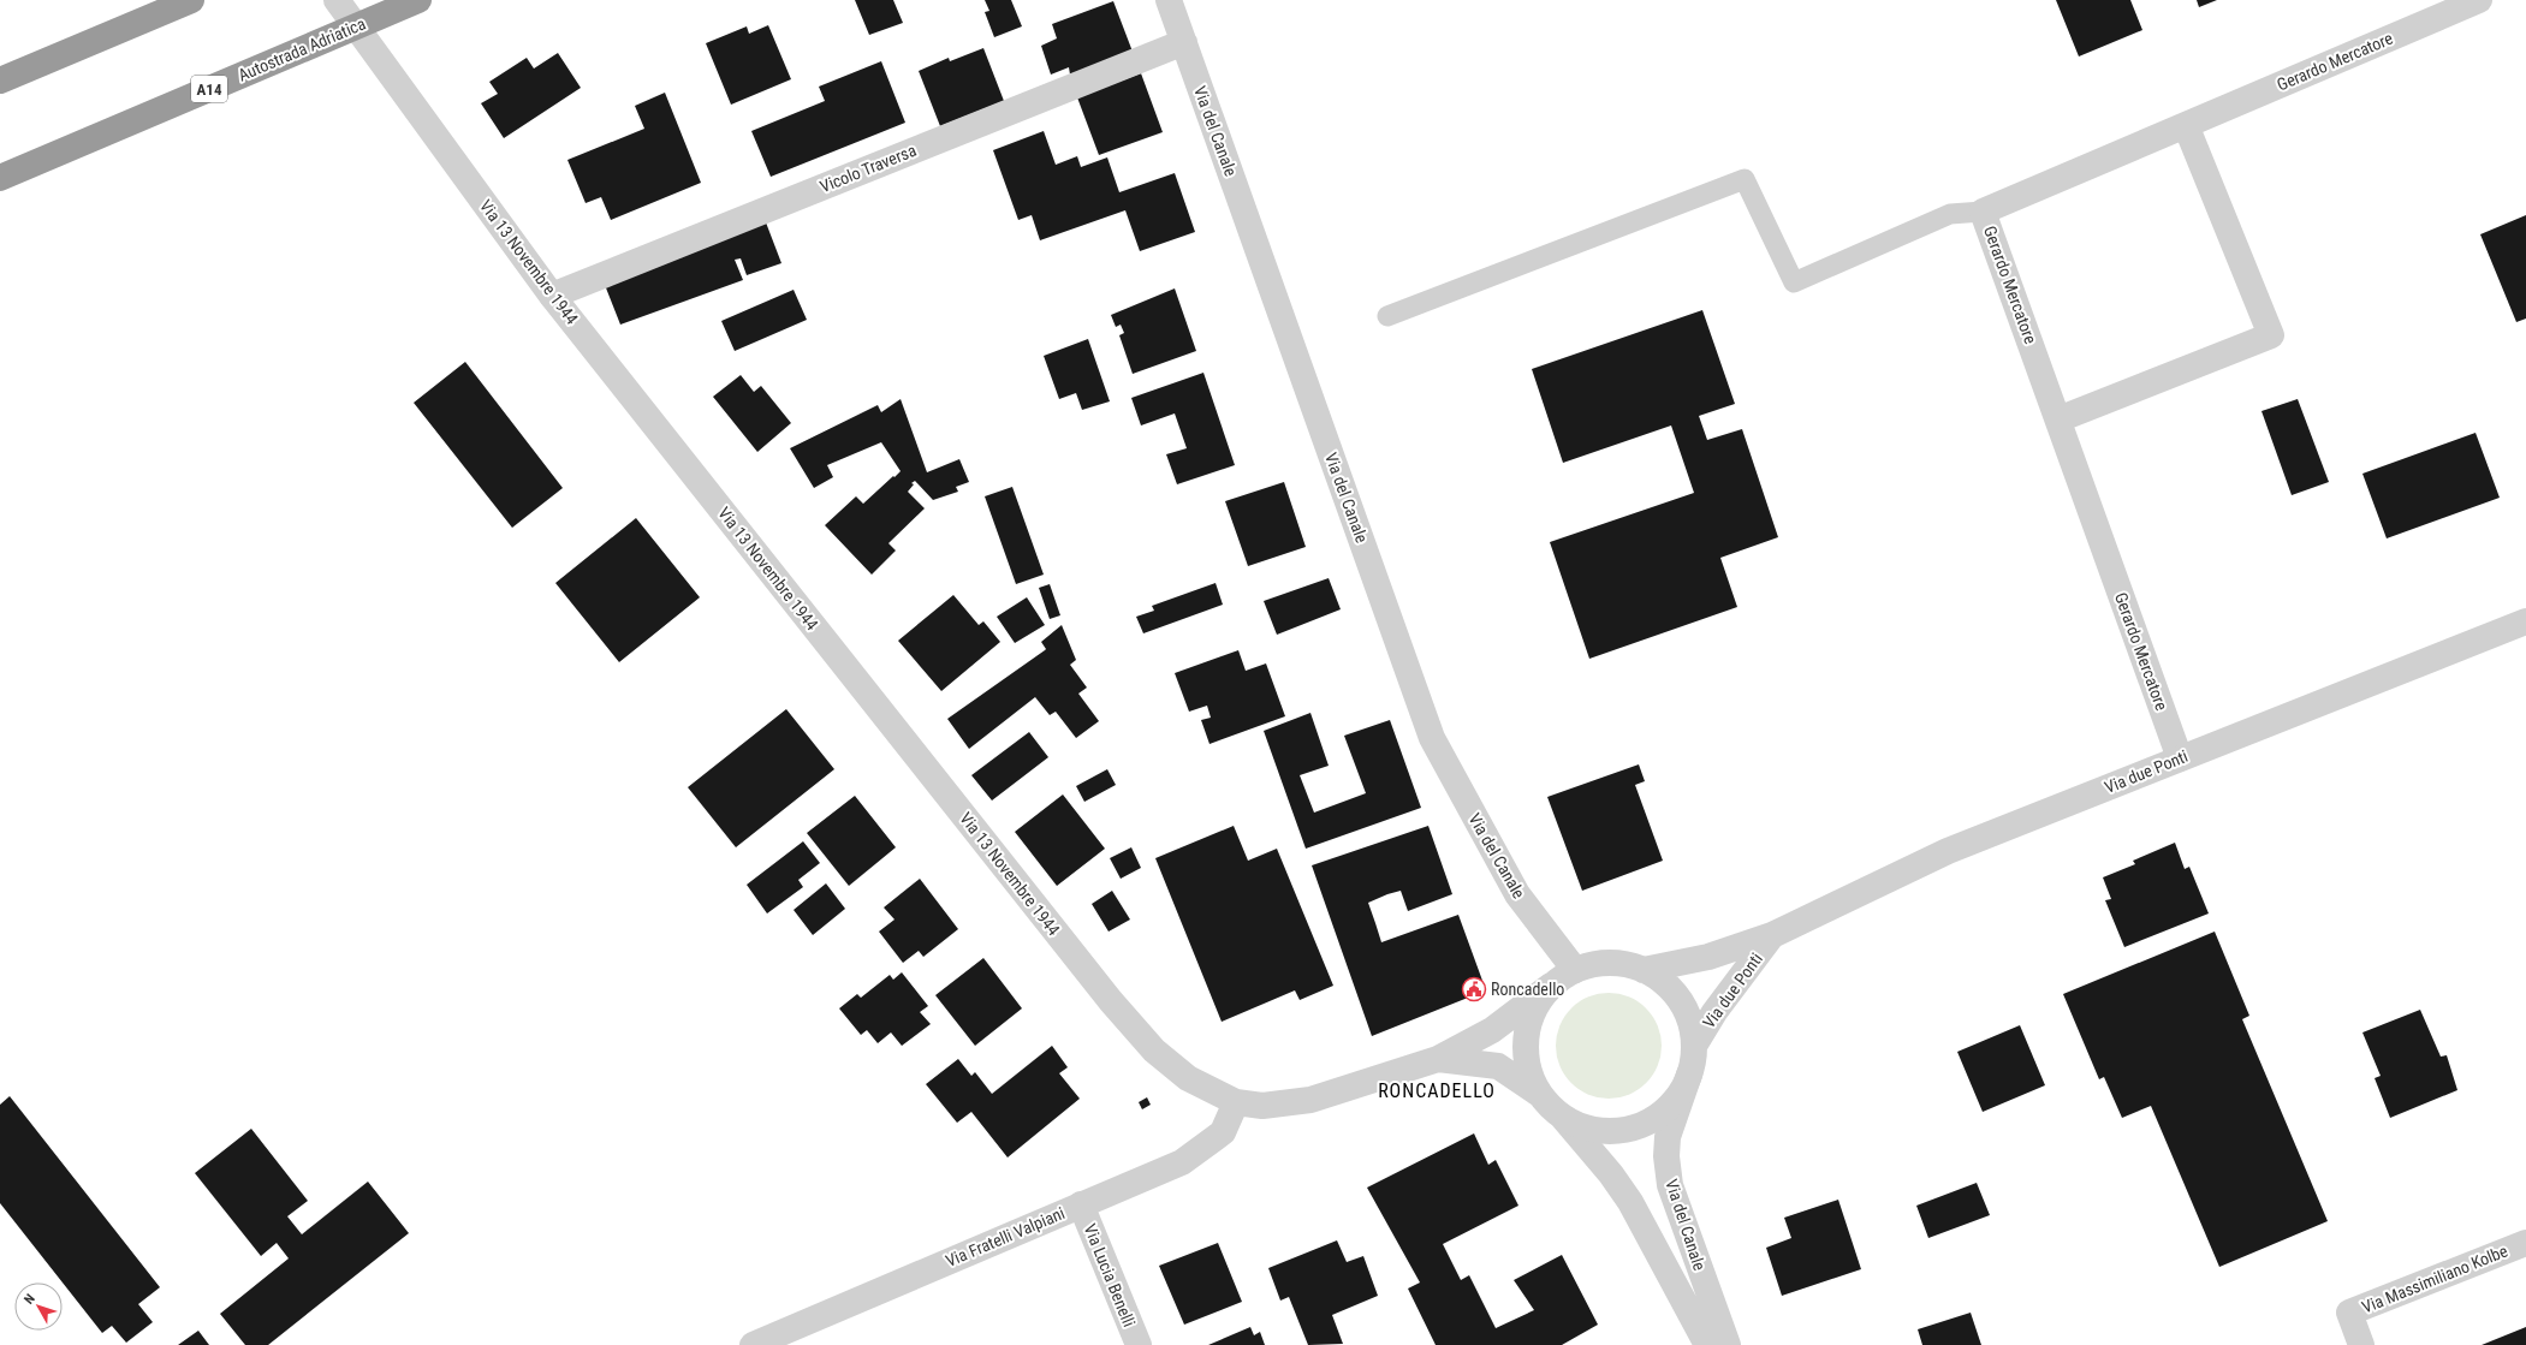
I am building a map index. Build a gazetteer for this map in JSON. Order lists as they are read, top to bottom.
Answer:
{
  "streets": {
    "highway": ["Autostrada Adriatica", "A14"],
    "street": [
      "Gerardo Mercatore",
      "Via del Canale",
      "Vicolo Traversa",
      "Via 13 Novembre 1944",
      "Via due Ponti",
      "Via Fratelli Valpiani",
      "Via Lucia Benelli",
      "Via Massimiliano Kolbe"
    ]
  },
  "crossings": [
    ["Gerardo Mercatore", "Via due Ponti"],
    ["Via del Canale", "Vicolo Traversa"],
    ["Via del Canale", "Via due Ponti"],
    ["Vicolo Traversa", "Via 13 Novembre 1944"],
    ["Via 13 Novembre 1944", "Via Fratelli Valpiani"],
    ["Via Fratelli Valpiani", "Via Lucia Benelli"]
  ],
  "districts": ["RONCADELLO"],
  "places": {
    "public building": ["Roncadello"]
  },
  "north": "top left"
}
